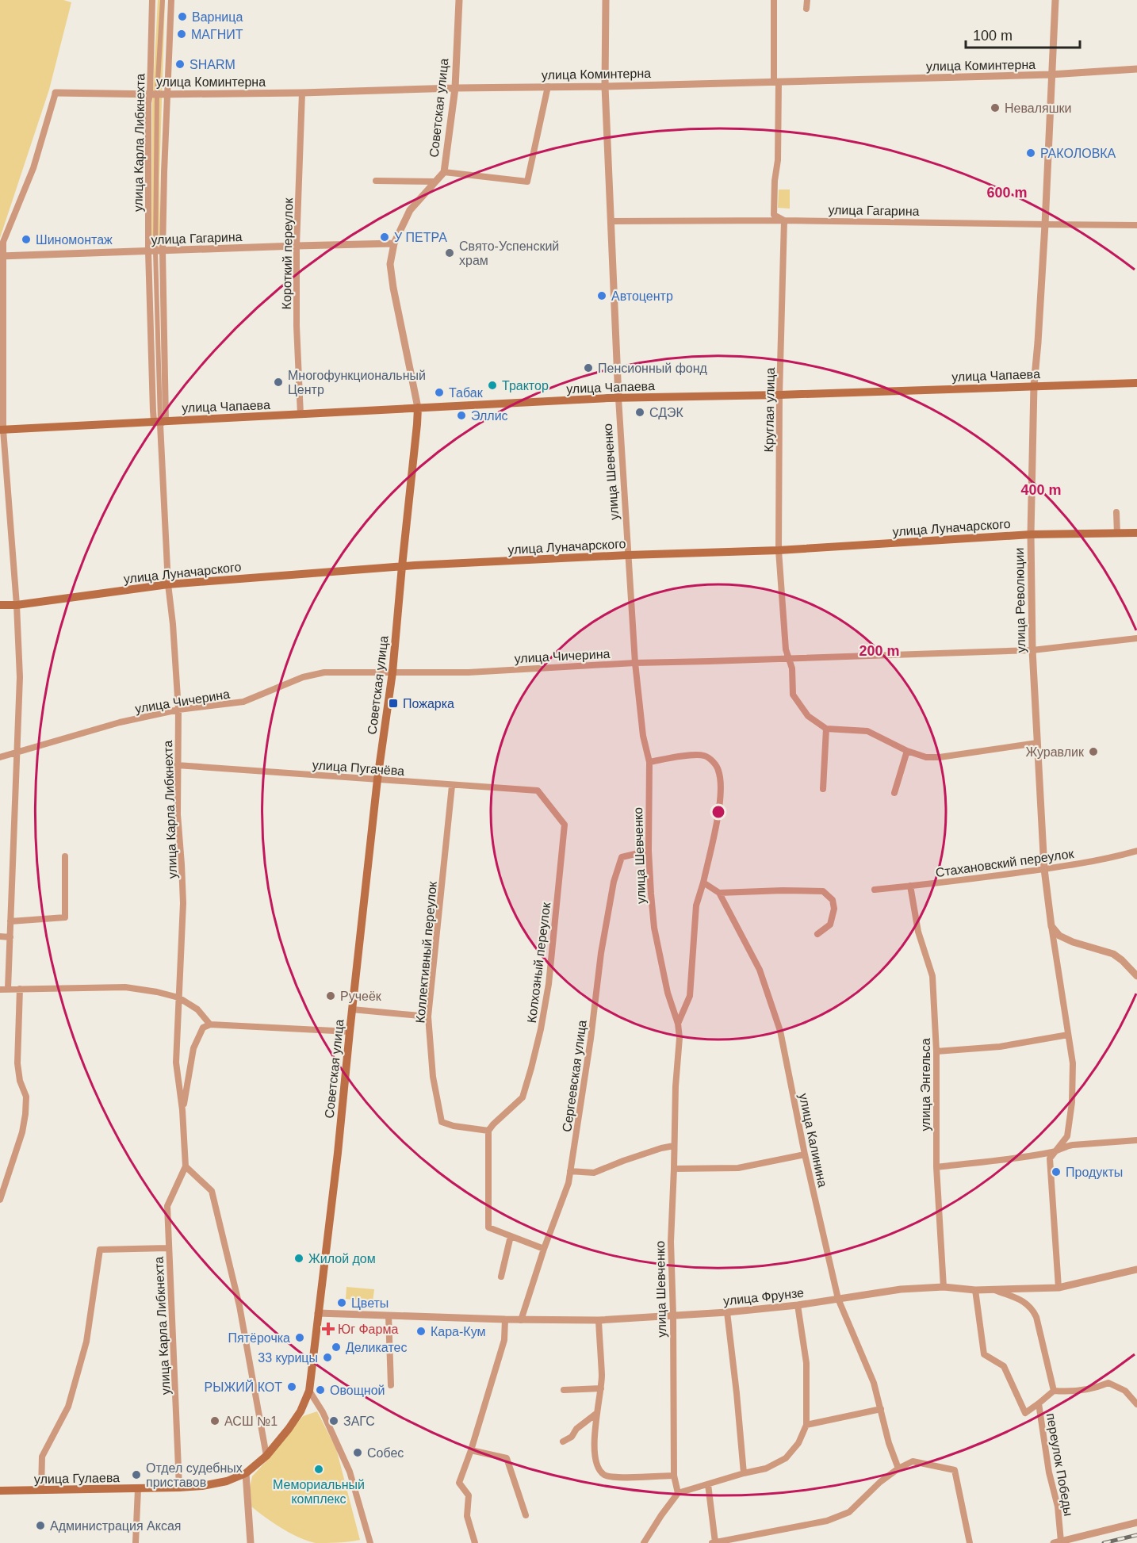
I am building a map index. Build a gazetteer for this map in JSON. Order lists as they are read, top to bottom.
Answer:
{
  "streets": {
    "main road": [
      "Советская улица",
      "улица Чапаева",
      "улица Луначарского",
      "улица Гулаева"
    ],
    "street": [
      "улица Коминтерна",
      "улица Карла Либкнехта",
      "улица Гагарина",
      "Короткий переулок",
      "Круглая улица",
      "улица Шевченко",
      "улица Революции",
      "улица Чичерина",
      "улица Пугачёва",
      "Стахановский переулок",
      "Коллективный переулок",
      "Колхозный переулок",
      "Сергеевская улица",
      "улица Энгельса",
      "улица Калинина",
      "улица Фрунзе",
      "переулок Победы"
    ]
  },
  "crossings": [
    ["улица Коминтерна", "Советская улица"],
    ["улица Коминтерна", "улица Карла Либкнехта"],
    ["улица Коминтерна", "Короткий переулок"],
    ["улица Коминтерна", "улица Шевченко"],
    ["улица Коминтерна", "улица Революции"],
    ["Советская улица", "улица Гагарина"],
    ["Советская улица", "улица Чапаева"],
    ["Советская улица", "улица Луначарского"],
    ["Советская улица", "улица Чичерина"],
    ["Советская улица", "улица Пугачёва"],
    ["Советская улица", "улица Фрунзе"],
    ["Советская улица", "улица Гулаева"],
    ["улица Карла Либкнехта", "улица Гагарина"],
    ["улица Карла Либкнехта", "улица Чапаева"],
    ["улица Карла Либкнехта", "улица Луначарского"],
    ["улица Карла Либкнехта", "улица Чичерина"],
    ["улица Карла Либкнехта", "улица Пугачёва"],
    ["улица Карла Либкнехта", "улица Гулаева"],
    ["улица Гагарина", "Короткий переулок"],
    ["улица Гагарина", "Круглая улица"],
    ["улица Гагарина", "улица Шевченко"],
    ["улица Гагарина", "улица Революции"],
    ["Короткий переулок", "улица Чапаева"],
    ["улица Чапаева", "Круглая улица"],
    ["улица Чапаева", "улица Шевченко"],
    ["улица Чапаева", "улица Революции"],
    ["Круглая улица", "улица Луначарского"],
    ["Круглая улица", "улица Чичерина"],
    ["улица Шевченко", "улица Луначарского"],
    ["улица Шевченко", "улица Чичерина"],
    ["улица Шевченко", "Сергеевская улица"],
    ["улица Шевченко", "улица Калинина"],
    ["улица Шевченко", "улица Фрунзе"],
    ["улица Луначарского", "улица Революции"],
    ["улица Революции", "улица Чичерина"],
    ["улица Революции", "Стахановский переулок"],
    ["улица Пугачёва", "Коллективный переулок"],
    ["улица Пугачёва", "Колхозный переулок"],
    ["Стахановский переулок", "улица Энгельса"],
    ["Коллективный переулок", "Колхозный переулок"],
    ["Сергеевская улица", "улица Фрунзе"],
    ["улица Энгельса", "улица Фрунзе"],
    ["улица Калинина", "улица Фрунзе"],
    ["улица Фрунзе", "переулок Победы"]
  ],
  "places": {
    "other": [
      "Варница",
      "МАГНИТ",
      "SHARM",
      "Неваляшки",
      "РАКОЛОВКА",
      "У ПЕТРА",
      "Шиномонтаж",
      "Свято-Успенский храм",
      "Автоцентр",
      "Пенсионный фонд",
      "Многофункциональный Центр",
      "Трактор",
      "Табак",
      "СДЭК",
      "Эллис",
      "Журавлик",
      "Ручеёк",
      "Продукты",
      "Жилой дом",
      "Цветы",
      "Кара-Кум",
      "Пятёрочка",
      "Деликатес",
      "33 курицы",
      "РЫЖИЙ КОТ",
      "Овощной",
      "АСШ №1",
      "ЗАГС",
      "Собес",
      "Мемориальный комплекс",
      "Отдел судебных приставов",
      "Администрация Аксая"
    ],
    "transit": ["Пожарка"],
    "health": ["Юг Фарма"]
  },
  "scale_bar": "100 m",
  "rings": ["600 m", "400 m", "200 m"]
}
